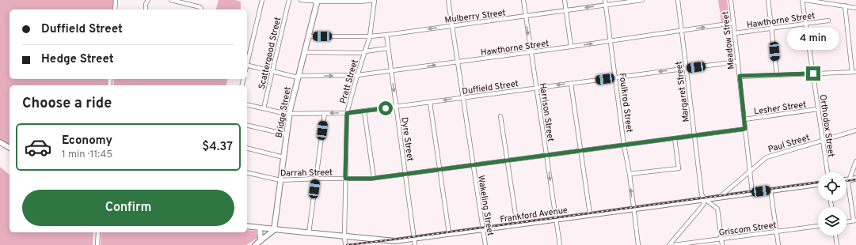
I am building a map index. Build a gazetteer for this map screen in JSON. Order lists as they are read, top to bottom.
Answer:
{
  "streets": {
    "main road": ["Bridge Street", "Frankford Avenue"],
    "street": [
      "Mulberry Street",
      "Hawthorne Street",
      "Meadow Street",
      "Scattergood Street",
      "Pratt Street",
      "Duffield Street",
      "Margaret Street",
      "Foulkrod Street",
      "Lesher Street",
      "Harrison Street",
      "Orthodox Street",
      "Dyre Street",
      "Paul Street",
      "Darrah Street",
      "Wakeling Street",
      "Griscom Street"
    ]
  },
  "crossings": [
    ["Mulberry Street", "Pratt Street"],
    ["Mulberry Street", "Foulkrod Street"],
    ["Mulberry Street", "Bridge Street"],
    ["Mulberry Street", "Harrison Street"],
    ["Mulberry Street", "Dyre Street"],
    ["Mulberry Street", "Wakeling Street"],
    ["Hawthorne Street", "Meadow Street"],
    ["Hawthorne Street", "Scattergood Street"],
    ["Hawthorne Street", "Pratt Street"],
    ["Hawthorne Street", "Margaret Street"],
    ["Hawthorne Street", "Foulkrod Street"],
    ["Hawthorne Street", "Bridge Street"],
    ["Hawthorne Street", "Harrison Street"],
    ["Hawthorne Street", "Orthodox Street"],
    ["Hawthorne Street", "Dyre Street"],
    ["Hawthorne Street", "Wakeling Street"],
    ["Meadow Street", "Duffield Street"],
    ["Meadow Street", "Lesher Street"],
    ["Meadow Street", "Paul Street"],
    ["Meadow Street", "Darrah Street"],
    ["Meadow Street", "Frankford Avenue"],
    ["Scattergood Street", "Duffield Street"],
    ["Pratt Street", "Duffield Street"],
    ["Pratt Street", "Darrah Street"],
    ["Pratt Street", "Frankford Avenue"],
    ["Duffield Street", "Margaret Street"],
    ["Duffield Street", "Foulkrod Street"],
    ["Duffield Street", "Bridge Street"],
    ["Duffield Street", "Harrison Street"],
    ["Duffield Street", "Dyre Street"],
    ["Duffield Street", "Wakeling Street"],
    ["Margaret Street", "Darrah Street"],
    ["Margaret Street", "Frankford Avenue"],
    ["Foulkrod Street", "Darrah Street"],
    ["Foulkrod Street", "Frankford Avenue"],
    ["Lesher Street", "Orthodox Street"],
    ["Bridge Street", "Darrah Street"],
    ["Bridge Street", "Frankford Avenue"],
    ["Harrison Street", "Darrah Street"],
    ["Harrison Street", "Frankford Avenue"],
    ["Orthodox Street", "Paul Street"],
    ["Dyre Street", "Darrah Street"],
    ["Dyre Street", "Frankford Avenue"],
    ["Paul Street", "Frankford Avenue"],
    ["Darrah Street", "Wakeling Street"],
    ["Wakeling Street", "Frankford Avenue"]
  ],
  "one_way": ["Hawthorne Street", "Harrison Street"],
  "page": {
    "banner": ["Duffield Street", "Hedge Street"],
    "bubble": "4 min",
    "heading": "Choose a ride",
    "list": [
      {
        "name": "Economy",
        "note": "1 min · 11:45",
        "value": "$4.37"
      }
    ],
    "buttons": "Confirm"
  }
}
